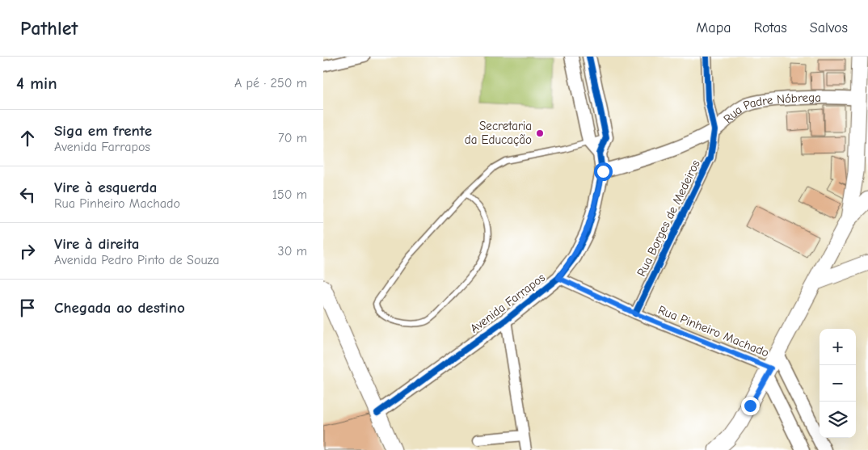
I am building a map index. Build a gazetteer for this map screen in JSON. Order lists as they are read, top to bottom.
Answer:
{
  "streets": {
    "street": [
      "Rua Padre Nóbrega",
      "Rua Borges de Medeiros",
      "Avenida Farrapos",
      "Rua Pinheiro Machado"
    ]
  },
  "crossings": [
    ["Rua Padre Nóbrega", "Rua Borges de Medeiros"],
    ["Rua Padre Nóbrega", "Avenida Farrapos"],
    ["Rua Borges de Medeiros", "Rua Pinheiro Machado"],
    ["Avenida Farrapos", "Rua Pinheiro Machado"]
  ],
  "places": ["Secretaria da Educação"],
  "page": {
    "header": "Pathlet",
    "nav": ["Mapa", "Rotas", "Salvos"],
    "heading": ["4 min", "A pé · 250 m"],
    "list": [
      ["Siga em frente", "Avenida Farrapos", "70 m"],
      ["Vire à esquerda", "Rua Pinheiro Machado", "150 m"],
      ["Vire à direita", "Avenida Pedro Pinto de Souza", "30 m"],
      "Chegada ao destino"
    ],
    "map_buttons": ["+", "−"]
  }
}
